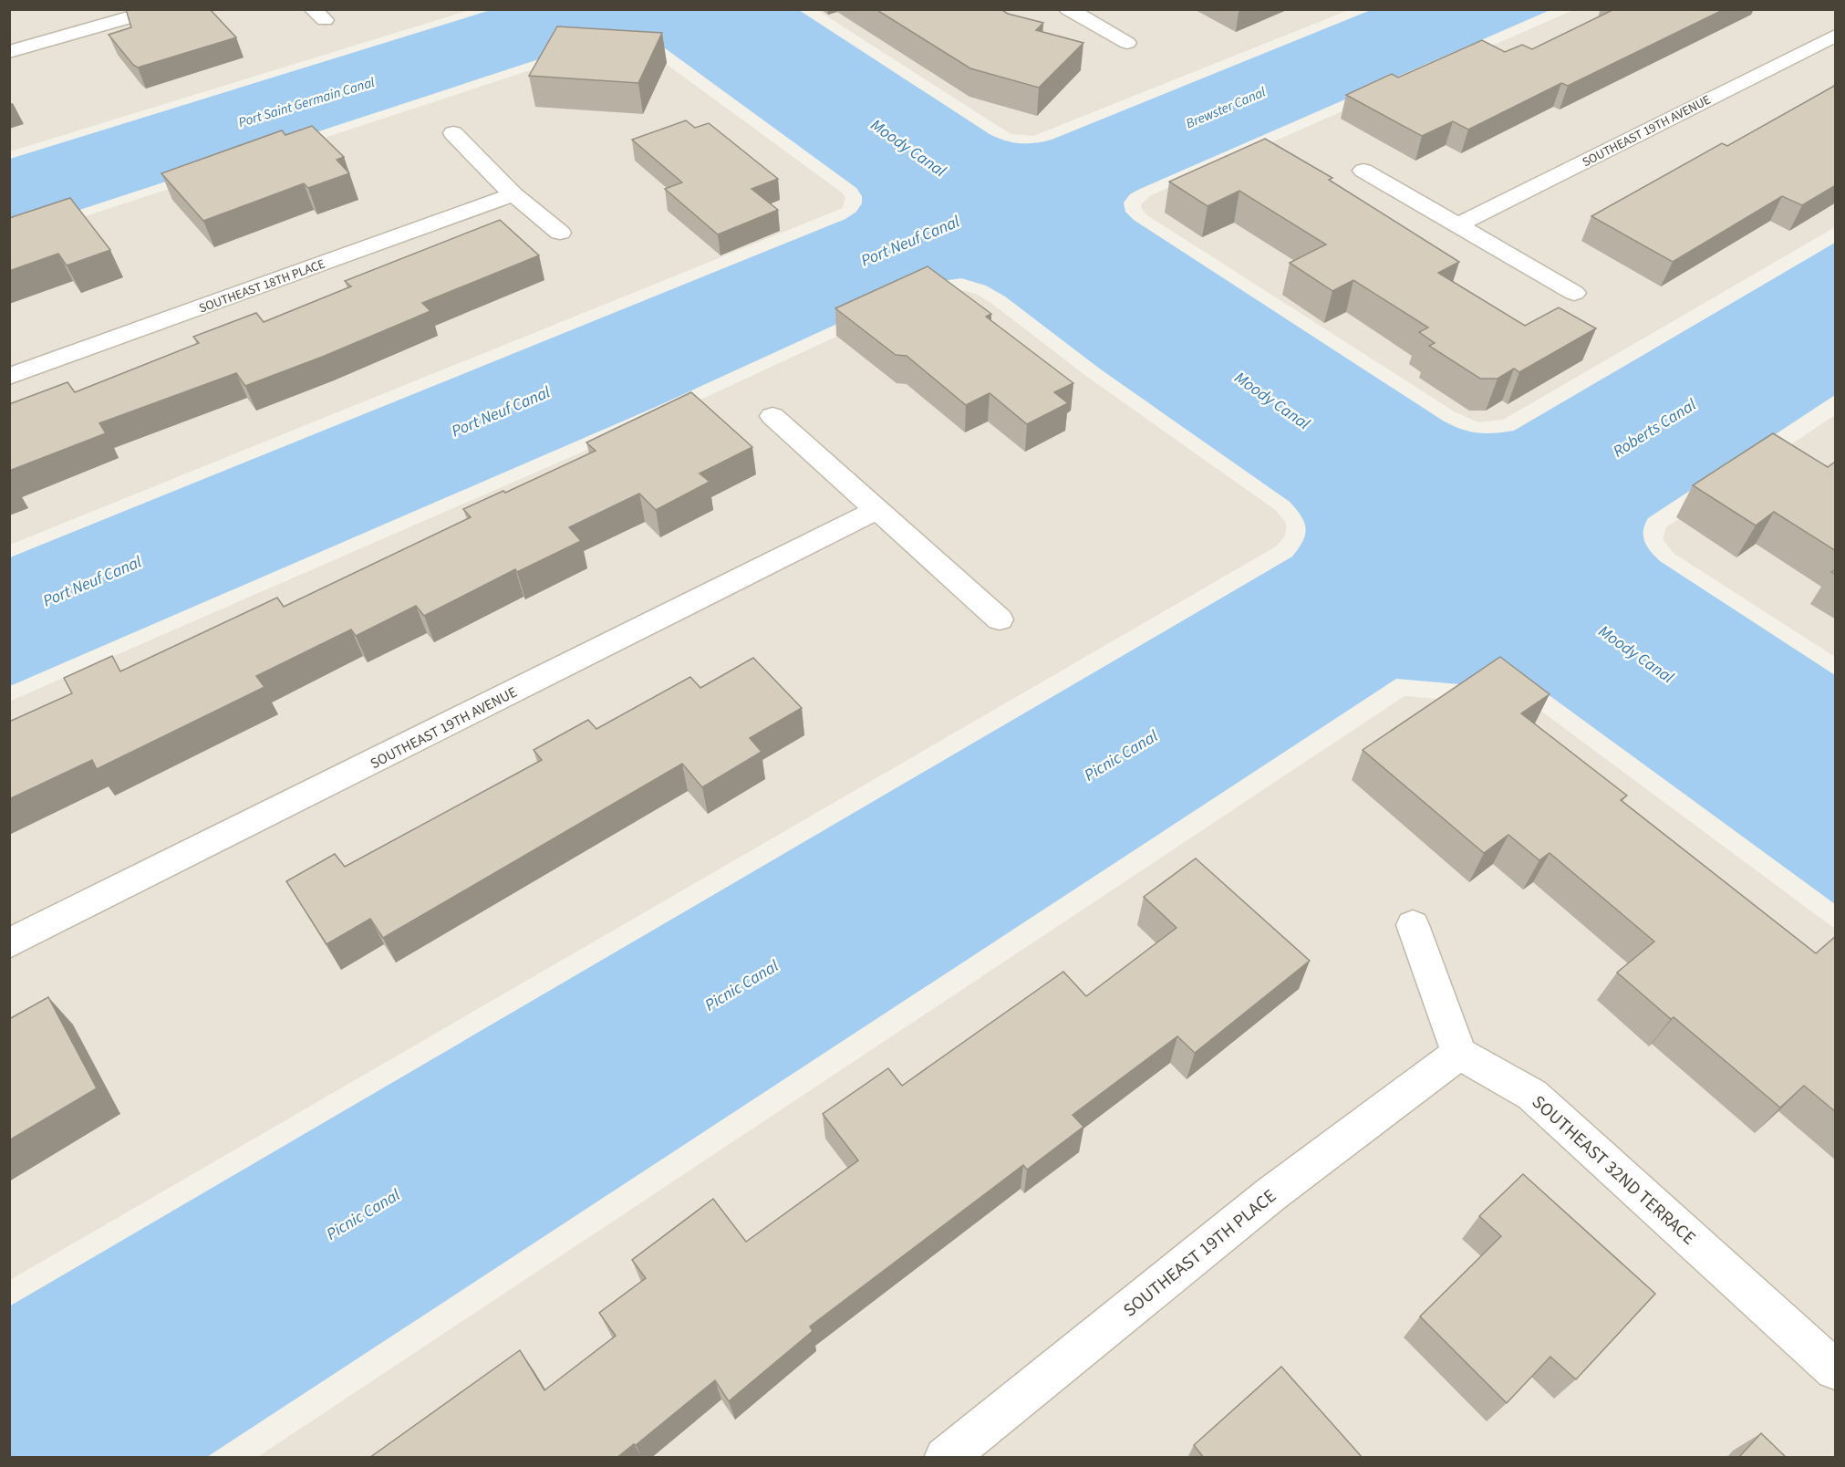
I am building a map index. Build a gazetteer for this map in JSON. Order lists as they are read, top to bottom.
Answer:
{
  "streets": {
    "street": [
      "SOUTHEAST 19TH AVENUE",
      "SOUTHEAST 18TH PLACE",
      "SOUTHEAST 32ND TERRACE",
      "SOUTHEAST 19TH PLACE"
    ]
  },
  "crossings": [
    ["SOUTHEAST 32ND TERRACE", "SOUTHEAST 19TH PLACE"]
  ],
  "water": [
    "Port Saint Germain Canal",
    "Brewster Canal",
    "Moody Canal",
    "Port Neuf Canal",
    "Roberts Canal",
    "Picnic Canal"
  ]
}
